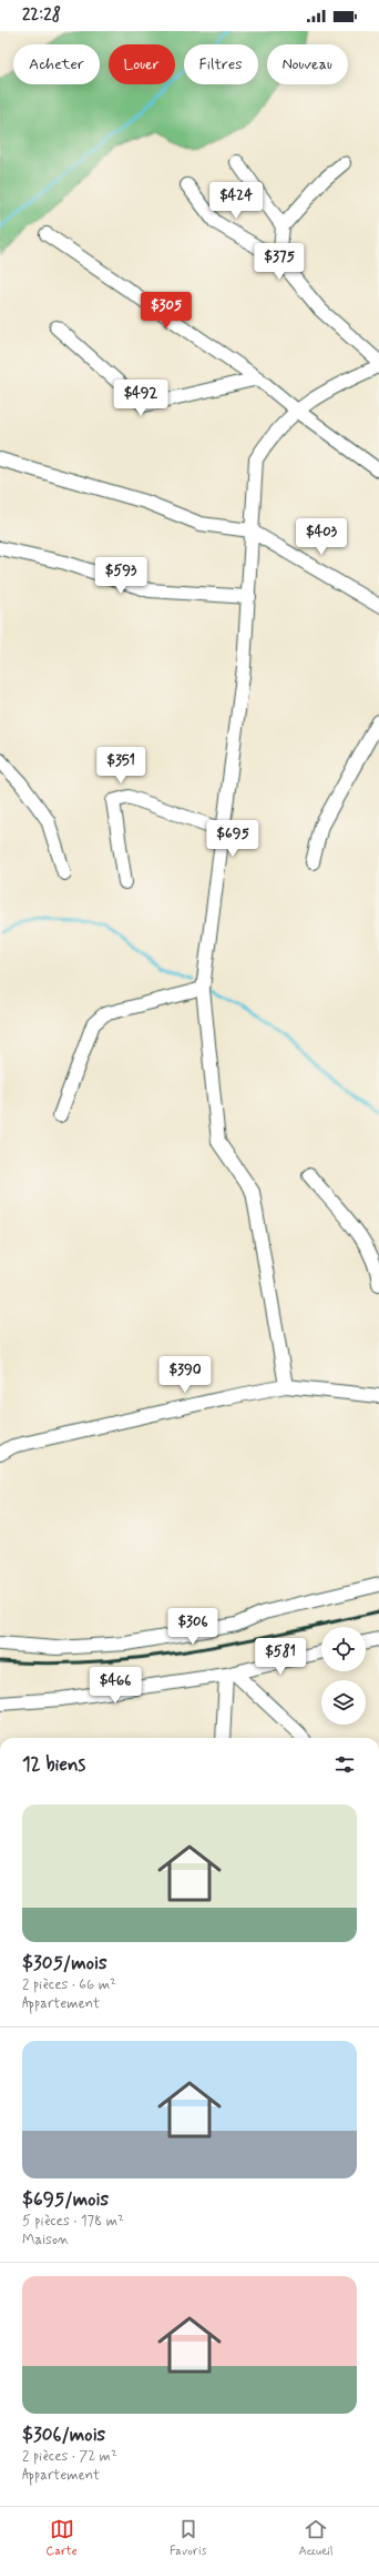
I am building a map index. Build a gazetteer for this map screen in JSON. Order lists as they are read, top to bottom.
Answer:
{
  "page": {
    "status": "22:28",
    "chip": [
      "Acheter",
      "Louer",
      "Filtres",
      "Nouveau"
    ],
    "price": [
      "$424",
      "$375",
      "$305",
      "$492",
      "$403",
      "$593",
      "$351",
      "$695",
      "$390",
      "$306",
      "$581",
      "$466"
    ],
    "heading": "12 biens",
    "list": [
      {
        "name": "$305/mois",
        "note": "2 pièces · 66 m² · Appartement"
      },
      {
        "name": "$695/mois",
        "note": "5 pièces · 178 m² · Maison"
      },
      {
        "name": "$306/mois",
        "note": "2 pièces · 72 m² · Appartement"
      }
    ],
    "tabs": ["Carte", "Favoris", "Accueil"]
  }
}
